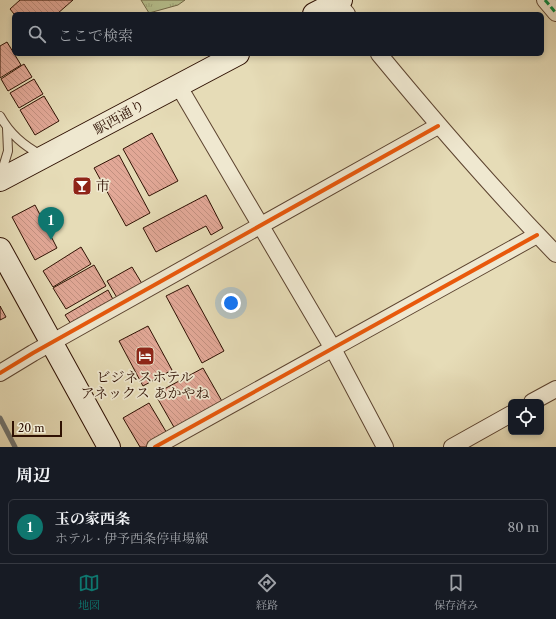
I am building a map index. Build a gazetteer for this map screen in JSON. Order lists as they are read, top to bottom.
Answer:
{
  "streets": {
    "street": ["駅西通り"]
  },
  "places": {
    "bar": ["市"],
    "hotel": ["ビジネスホテル アネックス あかやね"]
  },
  "scale_bar": "20 m",
  "page": {
    "search": "ここで検索",
    "pins": "1",
    "scale": "20 m",
    "heading": "周辺",
    "list": [
      {
        "mark": "1",
        "name": "玉の家西条",
        "note": "ホテル · 伊予西条停車場線",
        "value": "80 m"
      }
    ],
    "nav": ["地図", "経路", "保存済み"]
  }
}
